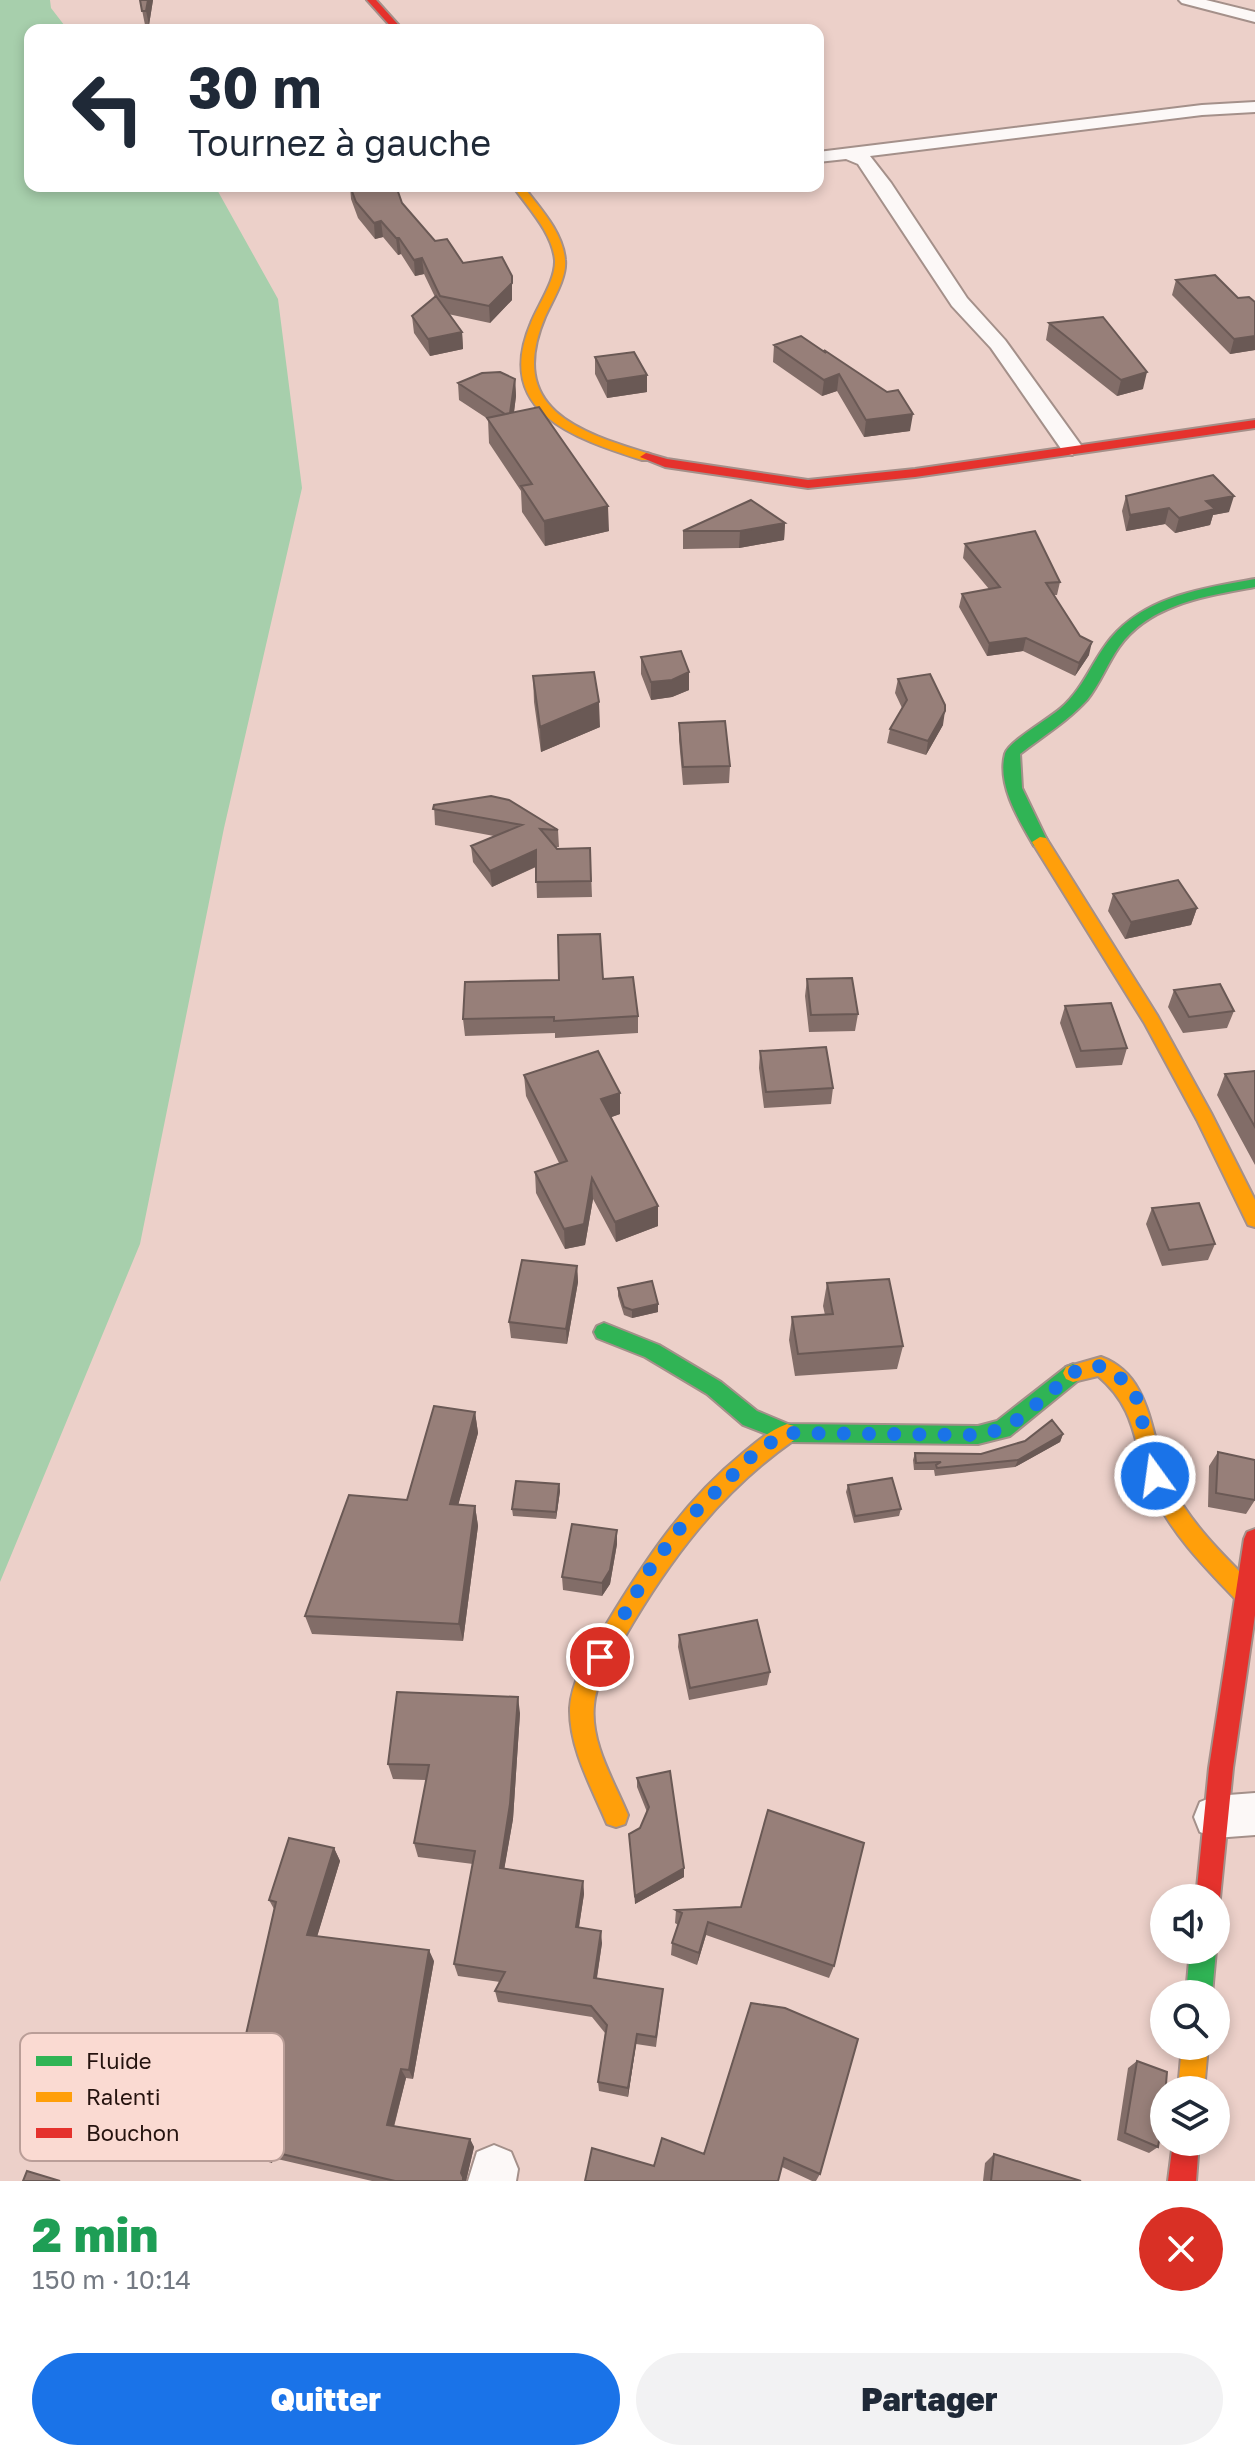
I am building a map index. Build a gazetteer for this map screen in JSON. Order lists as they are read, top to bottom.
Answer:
{
  "legend": ["Fluide", "Ralenti", "Bouchon"],
  "page": {
    "turn": ["30 m", "Tournez à gauche"],
    "heading": ["2 min", "150 m · 10:14"],
    "buttons": ["Quitter", "Partager"]
  }
}
